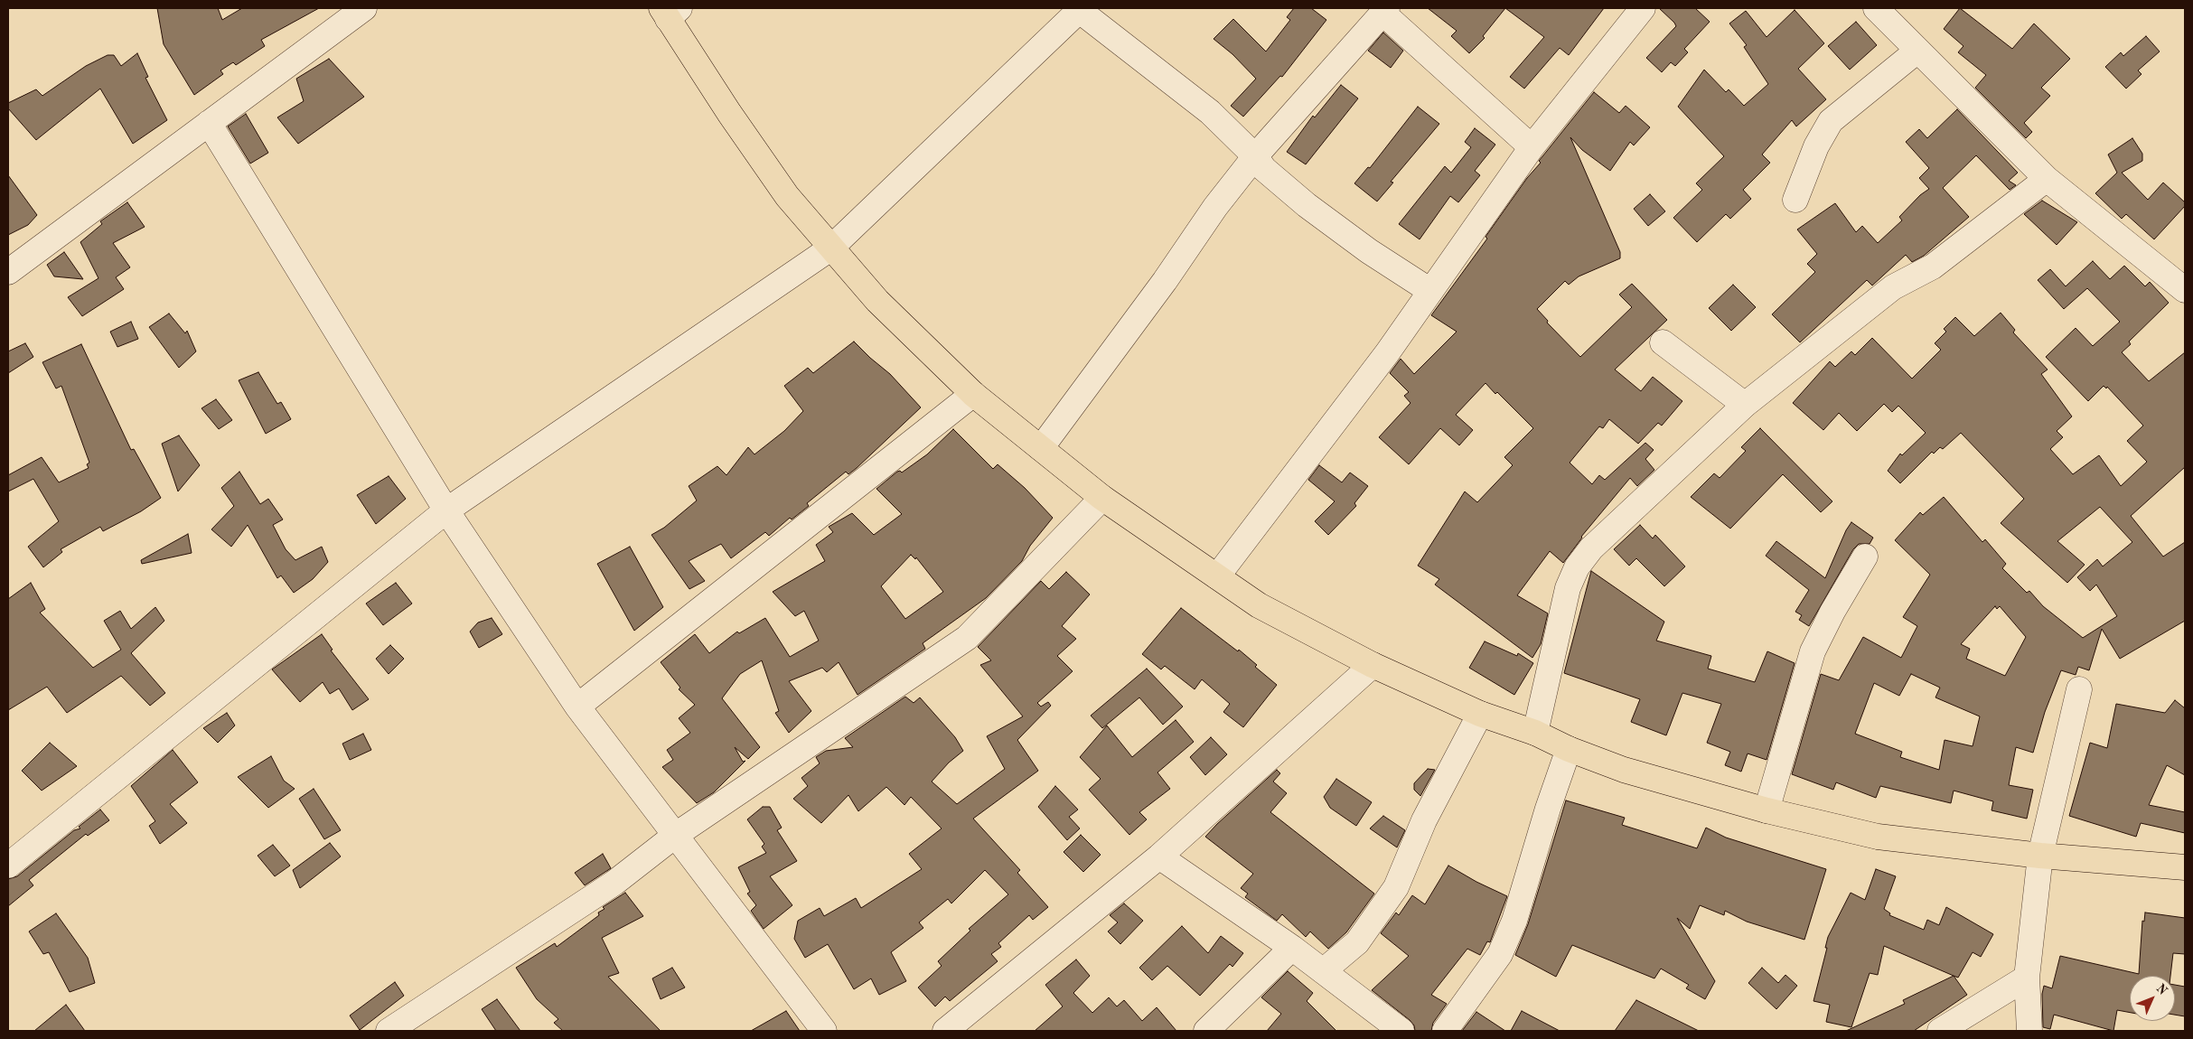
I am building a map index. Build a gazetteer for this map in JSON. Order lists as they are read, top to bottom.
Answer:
{
  "north": "top right"
}
